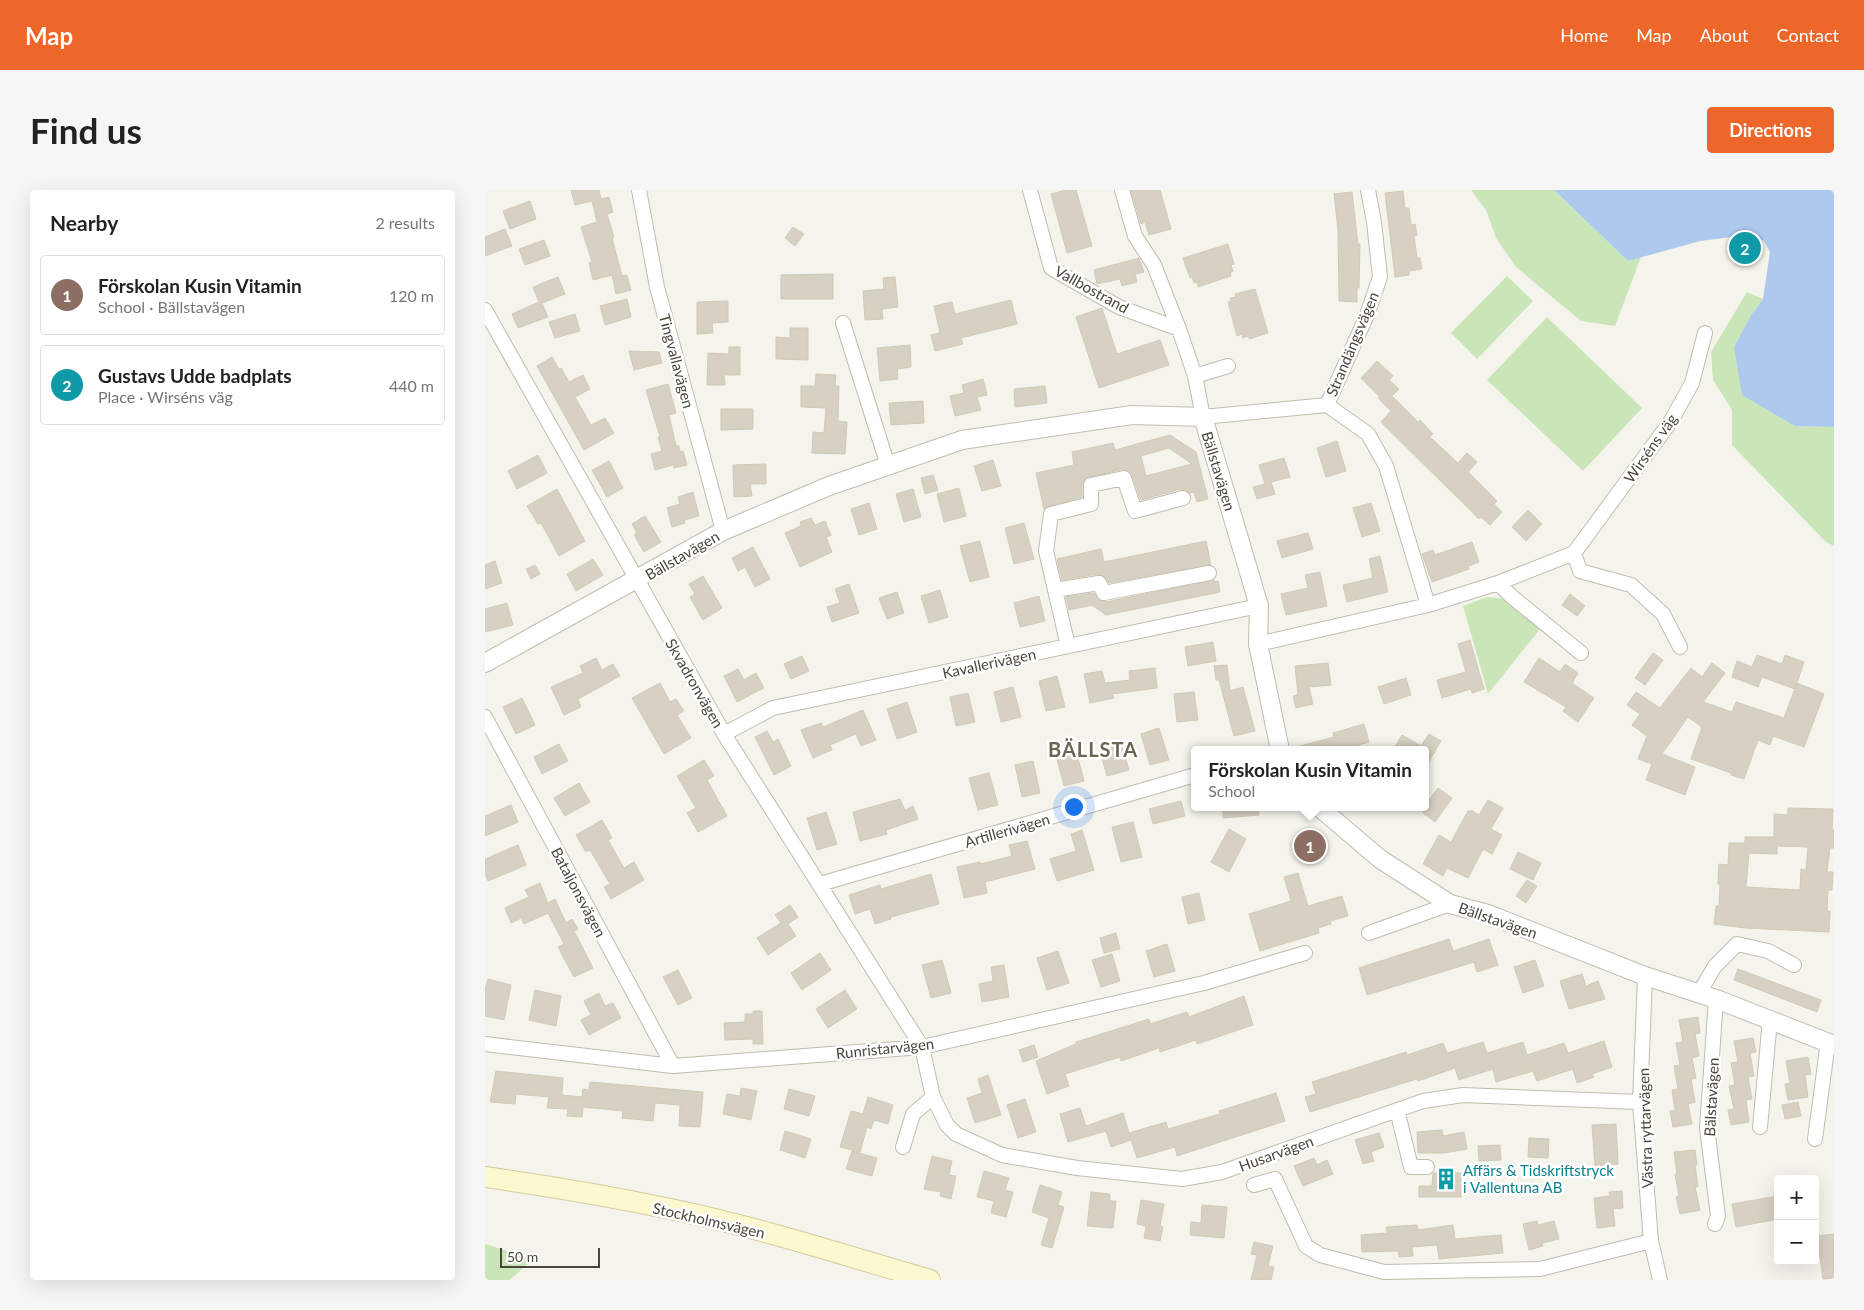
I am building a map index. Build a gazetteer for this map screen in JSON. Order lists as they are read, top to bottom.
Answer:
{
  "streets": {
    "main road": ["Stockholmsvägen"],
    "street": [
      "Vallbostrand",
      "Strandängsvägen",
      "Tingvallavägen",
      "Wirséns väg",
      "Bällstavägen",
      "Kavallerivägen",
      "Skvadronvägen",
      "Artillerivägen",
      "Bataljonsvägen",
      "Runristarvägen",
      "Bälstavägen",
      "Västra ryttarvägen",
      "Husarvägen"
    ]
  },
  "crossings": [
    ["Strandängsvägen", "Bällstavägen"],
    ["Tingvallavägen", "Bällstavägen"],
    ["Bällstavägen", "Kavallerivägen"],
    ["Bällstavägen", "Skvadronvägen"],
    ["Bällstavägen", "Bälstavägen"],
    ["Bällstavägen", "Västra ryttarvägen"],
    ["Kavallerivägen", "Skvadronvägen"],
    ["Skvadronvägen", "Artillerivägen"],
    ["Skvadronvägen", "Runristarvägen"],
    ["Skvadronvägen", "Husarvägen"],
    ["Bataljonsvägen", "Runristarvägen"],
    ["Runristarvägen", "Husarvägen"],
    ["Västra ryttarvägen", "Husarvägen"]
  ],
  "districts": ["BÄLLSTA"],
  "places": {
    "building": ["Affärs & Tidskriftstryck i Vallentuna AB"]
  },
  "scale_bar": "50 m",
  "page": {
    "header": "Map",
    "nav": [
      "Home",
      "Map",
      "About",
      "Contact"
    ],
    "buttons": "Directions",
    "title": "Find us",
    "heading": ["Nearby", "2 results"],
    "pins": ["2", "1"],
    "list": [
      {
        "mark": "1",
        "name": "Förskolan Kusin Vitamin",
        "note": "School · Bällstavägen",
        "value": "120 m"
      },
      {
        "mark": "2",
        "name": "Gustavs Udde badplats",
        "note": "Place · Wirséns väg",
        "value": "440 m"
      }
    ],
    "popup": ["Förskolan Kusin Vitamin", "School"],
    "map_buttons": ["+", "−"],
    "scale": "50 m"
  }
}
